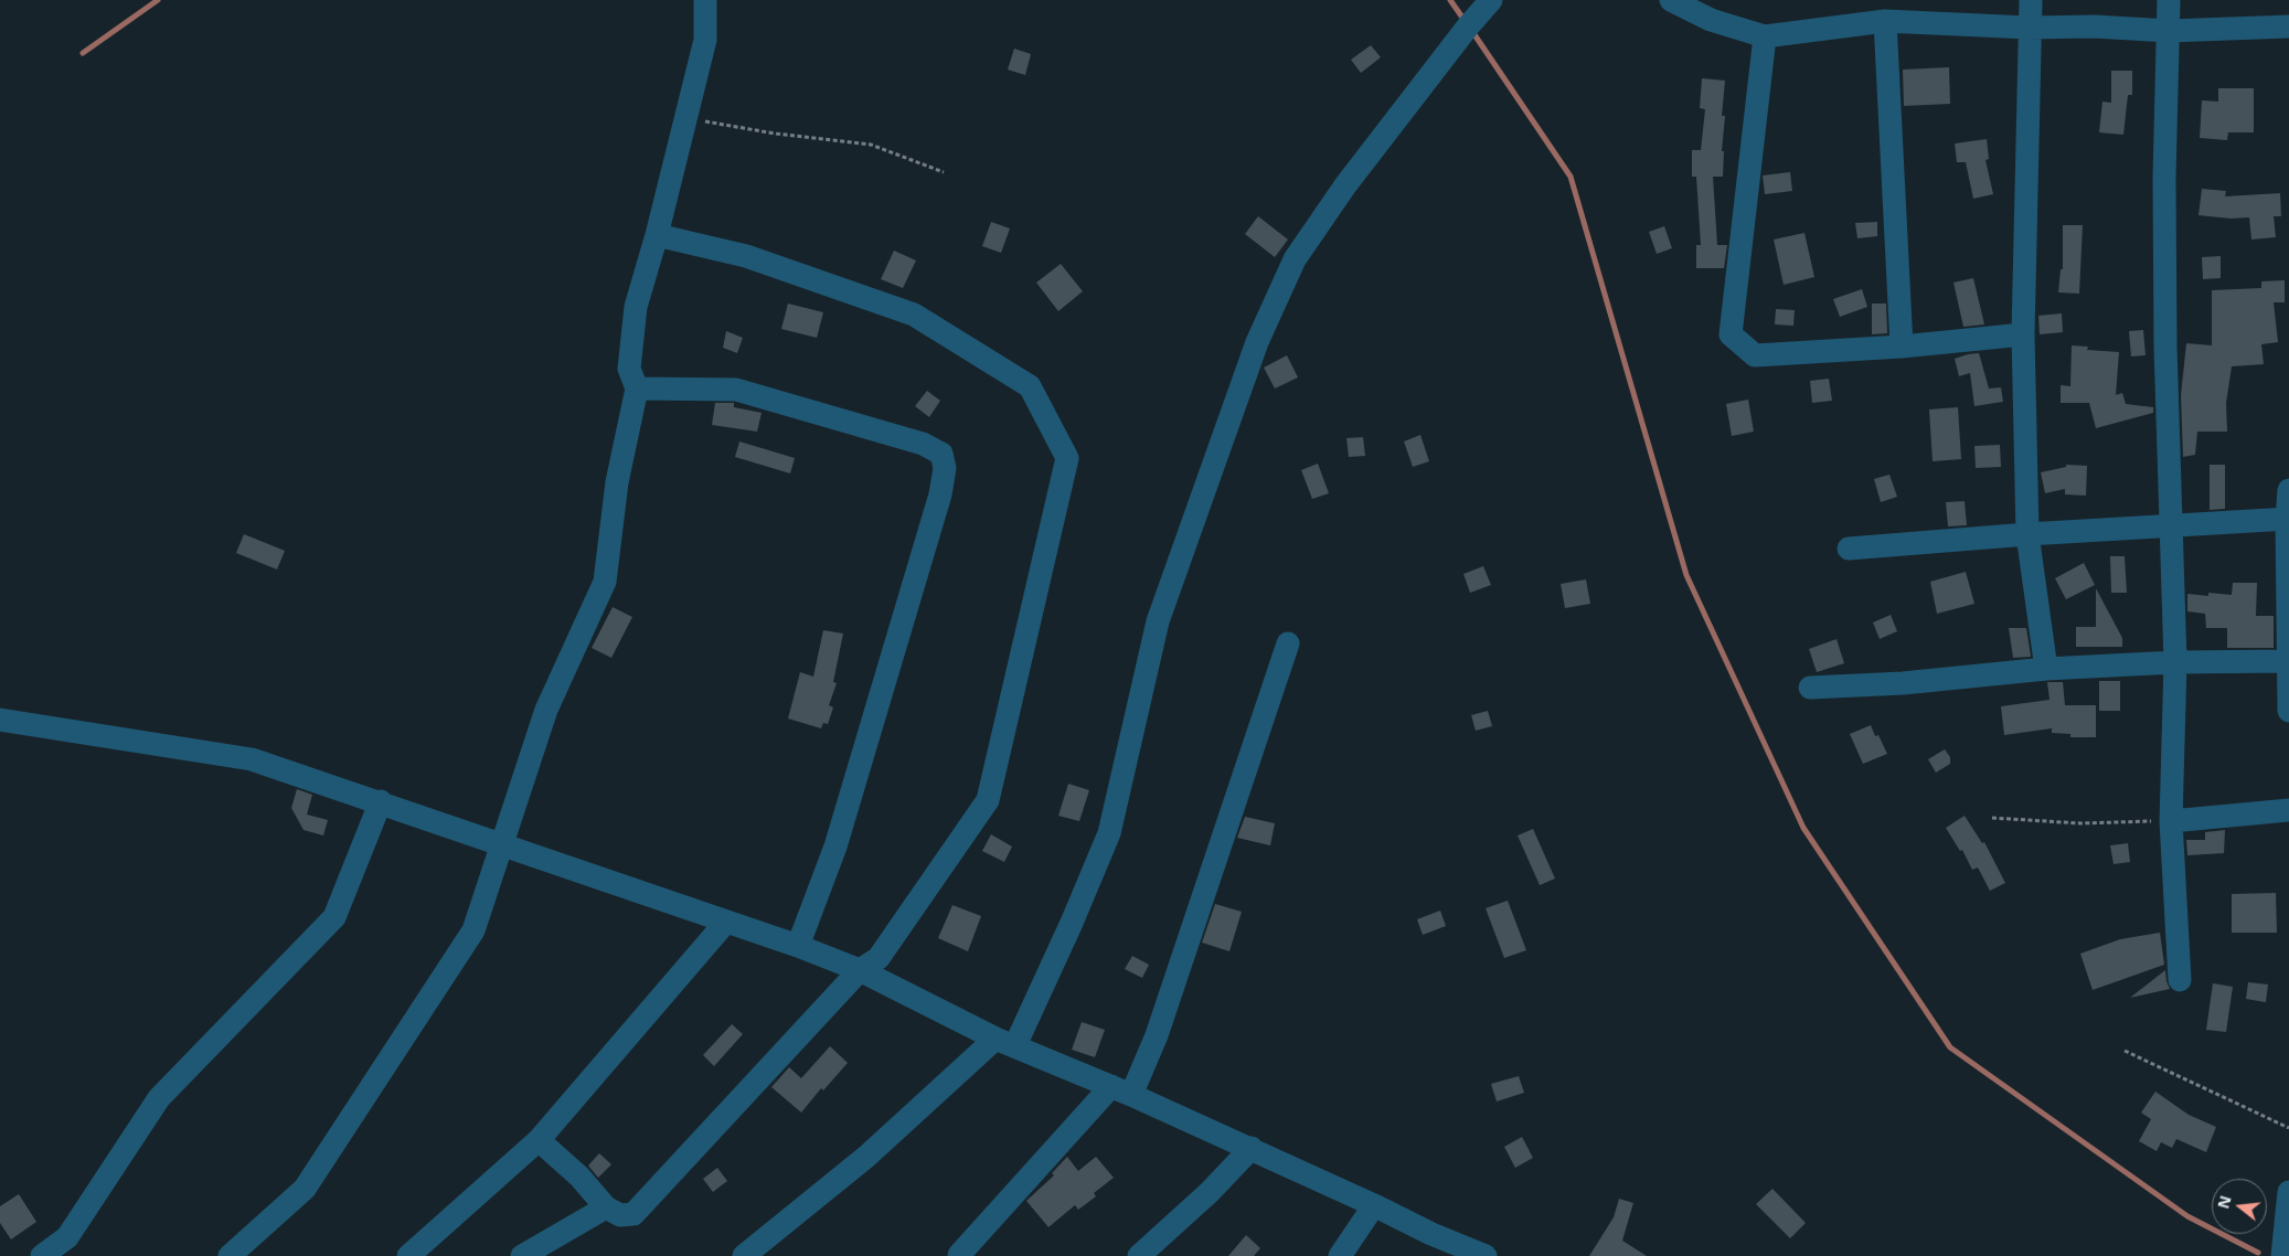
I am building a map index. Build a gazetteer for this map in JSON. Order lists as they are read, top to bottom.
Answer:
{
  "north": "left"
}
